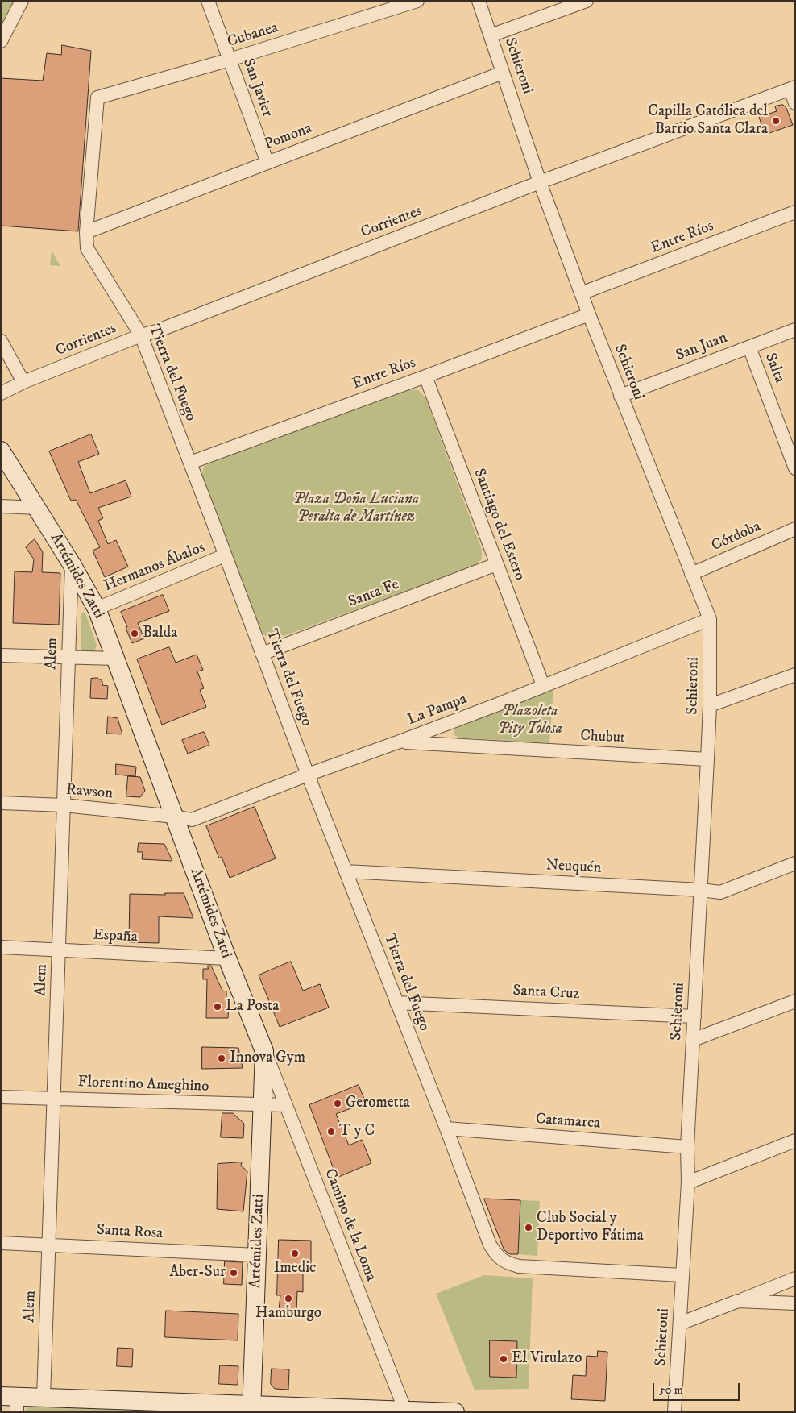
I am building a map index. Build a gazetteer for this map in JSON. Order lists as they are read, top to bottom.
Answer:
{
  "streets": {
    "main road": ["Artémides Zatti"],
    "street": [
      "Cubanea",
      "Schieroni",
      "San Javier",
      "Pomona",
      "Corrientes",
      "Entre Ríos",
      "San Juan",
      "Salta",
      "Tierra del Fuego",
      "Santiago del Estero",
      "Córdoba",
      "Hermanos Ábalos",
      "Santa Fe",
      "Alem",
      "La Pampa",
      "Chubut",
      "Rawson",
      "Neuquén",
      "España",
      "Santa Cruz",
      "Florentino Ameghino",
      "Catamarca",
      "Camino de la Loma",
      "Santa Rosa"
    ]
  },
  "crossings": [
    ["Cubanea", "San Javier"],
    ["Cubanea", "Tierra del Fuego"],
    ["Schieroni", "Pomona"],
    ["Schieroni", "Corrientes"],
    ["Schieroni", "Entre Ríos"],
    ["Schieroni", "San Juan"],
    ["Schieroni", "Tierra del Fuego"],
    ["Schieroni", "Córdoba"],
    ["Schieroni", "La Pampa"],
    ["Schieroni", "Chubut"],
    ["Schieroni", "Neuquén"],
    ["Schieroni", "Santa Cruz"],
    ["Schieroni", "Catamarca"],
    ["San Javier", "Pomona"],
    ["Pomona", "Tierra del Fuego"],
    ["Corrientes", "Tierra del Fuego"],
    ["Entre Ríos", "Tierra del Fuego"],
    ["Entre Ríos", "Santiago del Estero"],
    ["San Juan", "Salta"],
    ["Tierra del Fuego", "Hermanos Ábalos"],
    ["Tierra del Fuego", "Santa Fe"],
    ["Tierra del Fuego", "La Pampa"],
    ["Tierra del Fuego", "Neuquén"],
    ["Tierra del Fuego", "Santa Cruz"],
    ["Tierra del Fuego", "Catamarca"],
    ["Santiago del Estero", "Santa Fe"],
    ["Santiago del Estero", "La Pampa"],
    ["Hermanos Ábalos", "Artémides Zatti"],
    ["Artémides Zatti", "Alem"],
    ["Artémides Zatti", "La Pampa"],
    ["Artémides Zatti", "Rawson"],
    ["Artémides Zatti", "España"],
    ["Artémides Zatti", "Florentino Ameghino"],
    ["Artémides Zatti", "Camino de la Loma"],
    ["Artémides Zatti", "Santa Rosa"],
    ["Alem", "Rawson"],
    ["Alem", "España"],
    ["Alem", "Florentino Ameghino"],
    ["Alem", "Santa Rosa"],
    ["La Pampa", "Chubut"],
    ["La Pampa", "Rawson"],
    ["Florentino Ameghino", "Camino de la Loma"]
  ],
  "parks": ["Plaza Doña Luciana Peralta de Martínez", "Plazoleta Pity Tolosa"],
  "places": [
    "Capilla Católica del Barrio Santa Clara",
    "Balda",
    "La Posta",
    "Innova Gym",
    "Gerometta",
    "T y C",
    "Club Social y Deportivo Fátima",
    "Imedic",
    "Aber-Sur",
    "Hamburgo",
    "El Virulazo"
  ],
  "scale_bar": "50 m"
}
